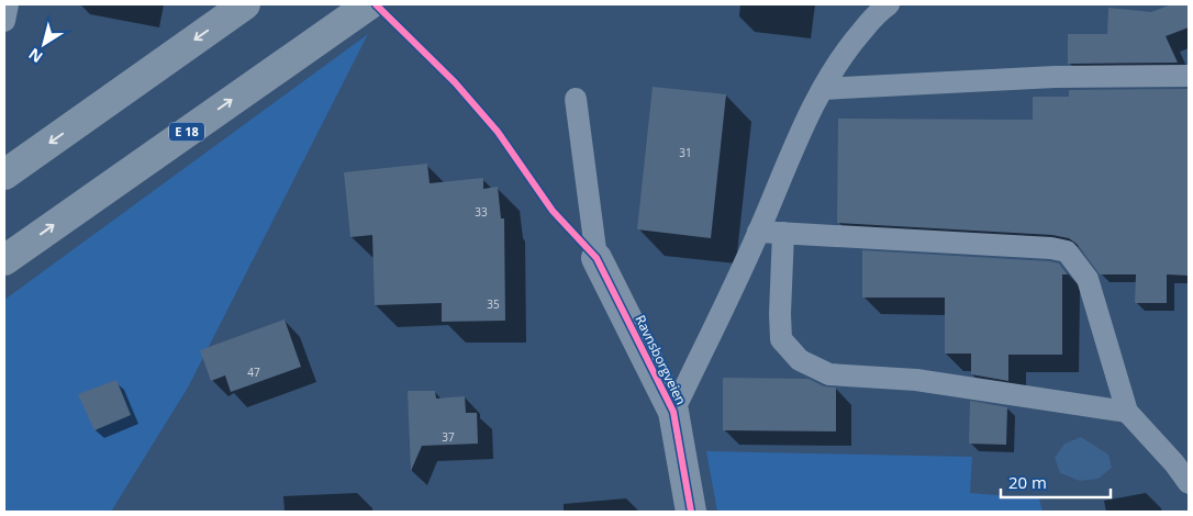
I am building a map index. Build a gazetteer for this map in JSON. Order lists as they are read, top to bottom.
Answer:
{
  "streets": {
    "highway": ["E 18"],
    "street": ["Ravnsborgveien"]
  },
  "house_numbers": [
    "31",
    "33",
    "35",
    "47",
    "37"
  ],
  "scale_bar": "20 m",
  "north": "bottom left"
}
